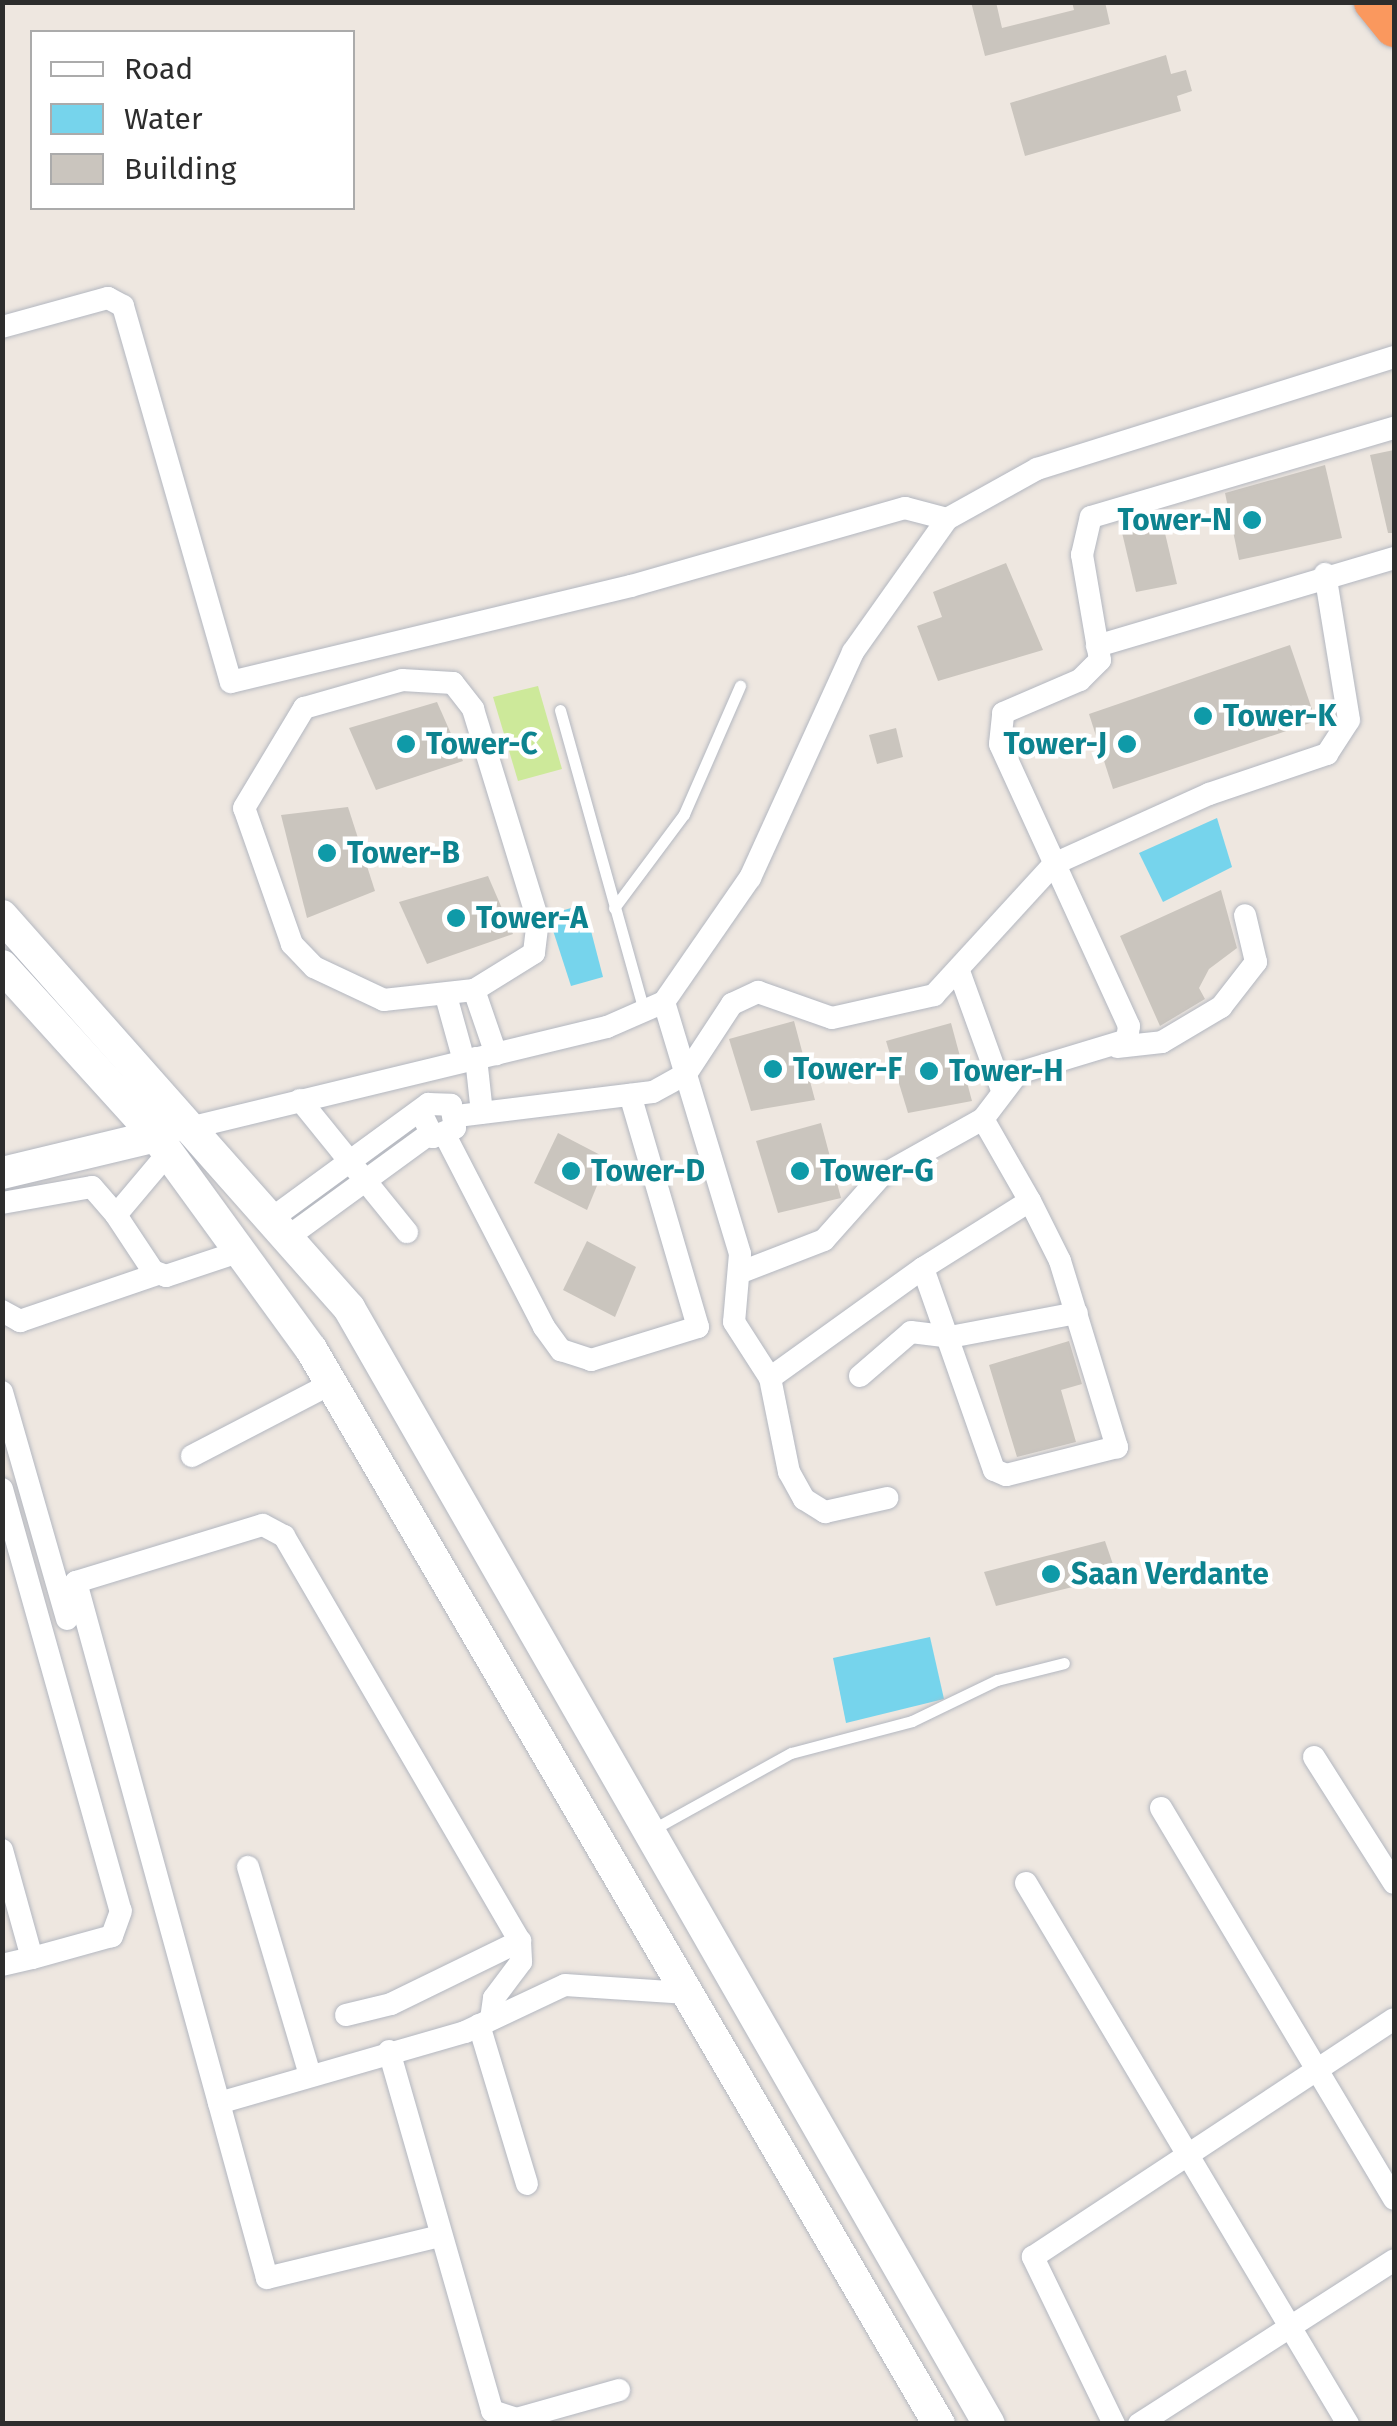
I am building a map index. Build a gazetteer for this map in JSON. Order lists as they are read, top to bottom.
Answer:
{
  "places": [
    "Tower-N",
    "Tower-K",
    "Tower-C",
    "Tower-J",
    "Tower-B",
    "Tower-A",
    "Tower-F",
    "Tower-H",
    "Tower-D",
    "Tower-G",
    "Saan Verdante"
  ],
  "legend": ["Road", "Water", "Building"]
}
